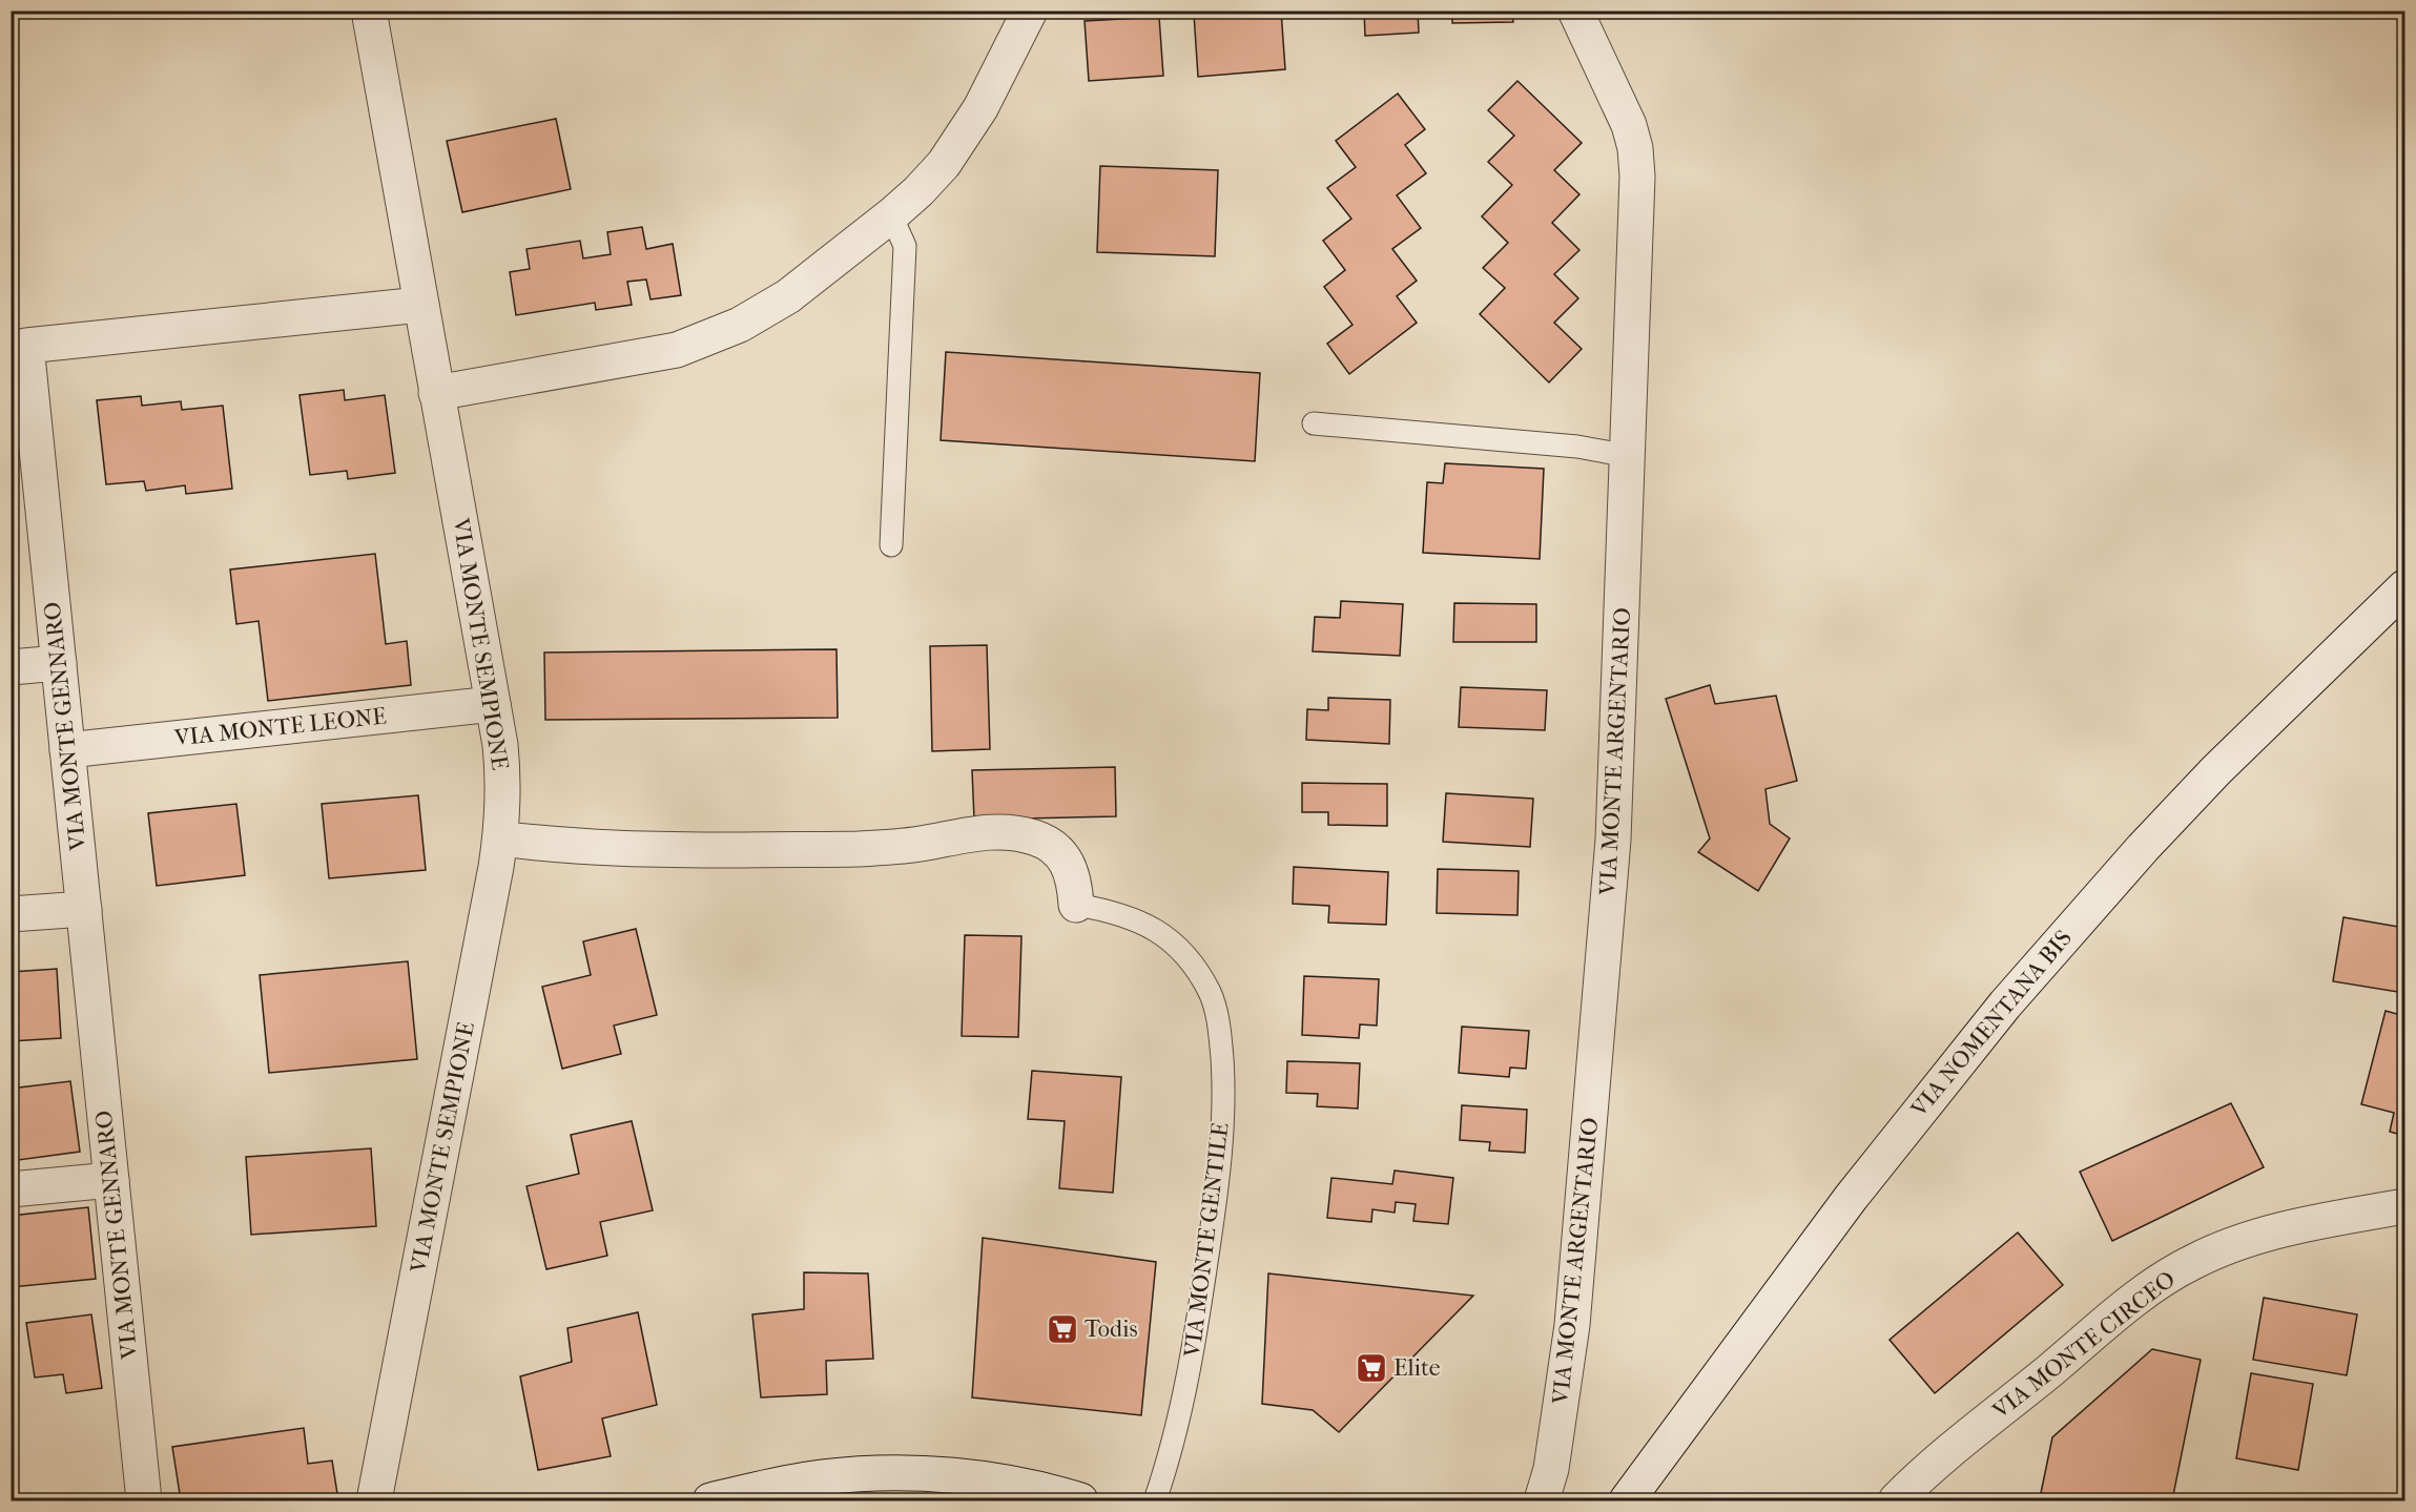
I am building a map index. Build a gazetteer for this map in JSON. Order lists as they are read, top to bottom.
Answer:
{
  "streets": {
    "street": [
      "VIA MONTE SEMPIONE",
      "VIA MONTE GENNARO",
      "VIA MONTE LEONE",
      "VIA MONTE ARGENTARIO",
      "VIA NOMENTANA BIS",
      "VIA MONTE CIRCEO"
    ],
    "lane": ["VIA MONTE GENTILE"]
  },
  "crossings": [
    ["VIA MONTE SEMPIONE", "VIA MONTE GENNARO"],
    ["VIA MONTE SEMPIONE", "VIA MONTE LEONE"],
    ["VIA MONTE GENNARO", "VIA MONTE LEONE"]
  ],
  "places": {
    "supermarket": ["Todis", "Elite"]
  }
}
